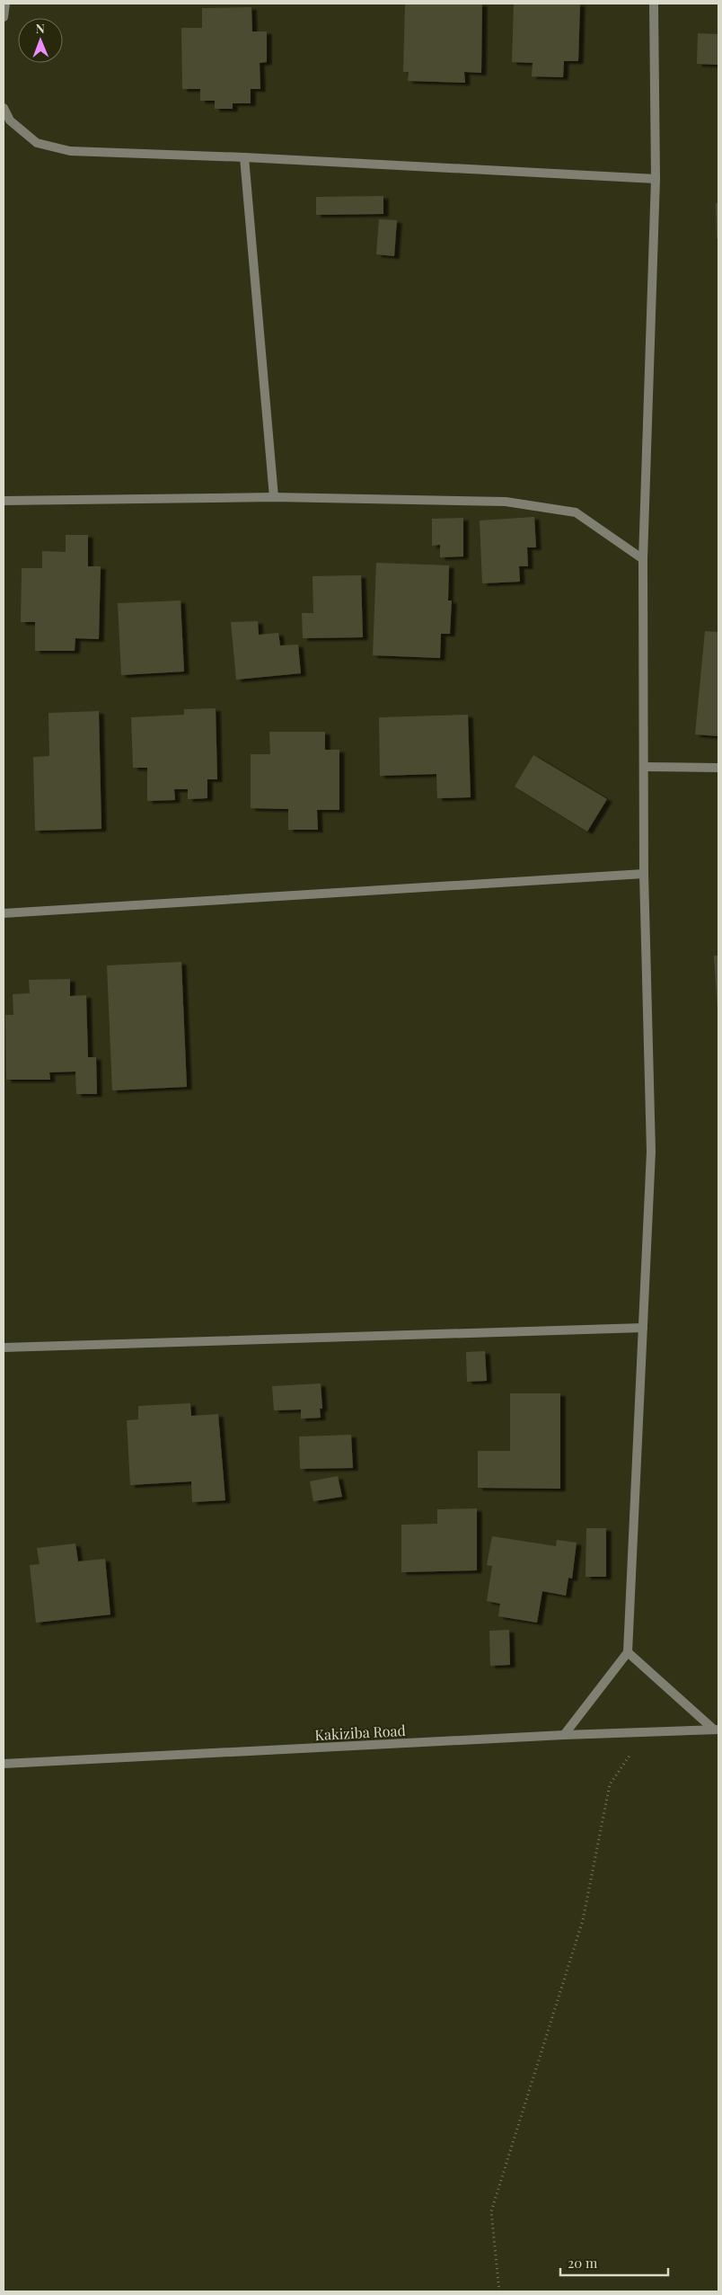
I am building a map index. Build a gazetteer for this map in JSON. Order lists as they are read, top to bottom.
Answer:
{
  "streets": {
    "street": ["Kakiziba Road"]
  },
  "scale_bar": "20 m",
  "north": "top"
}
